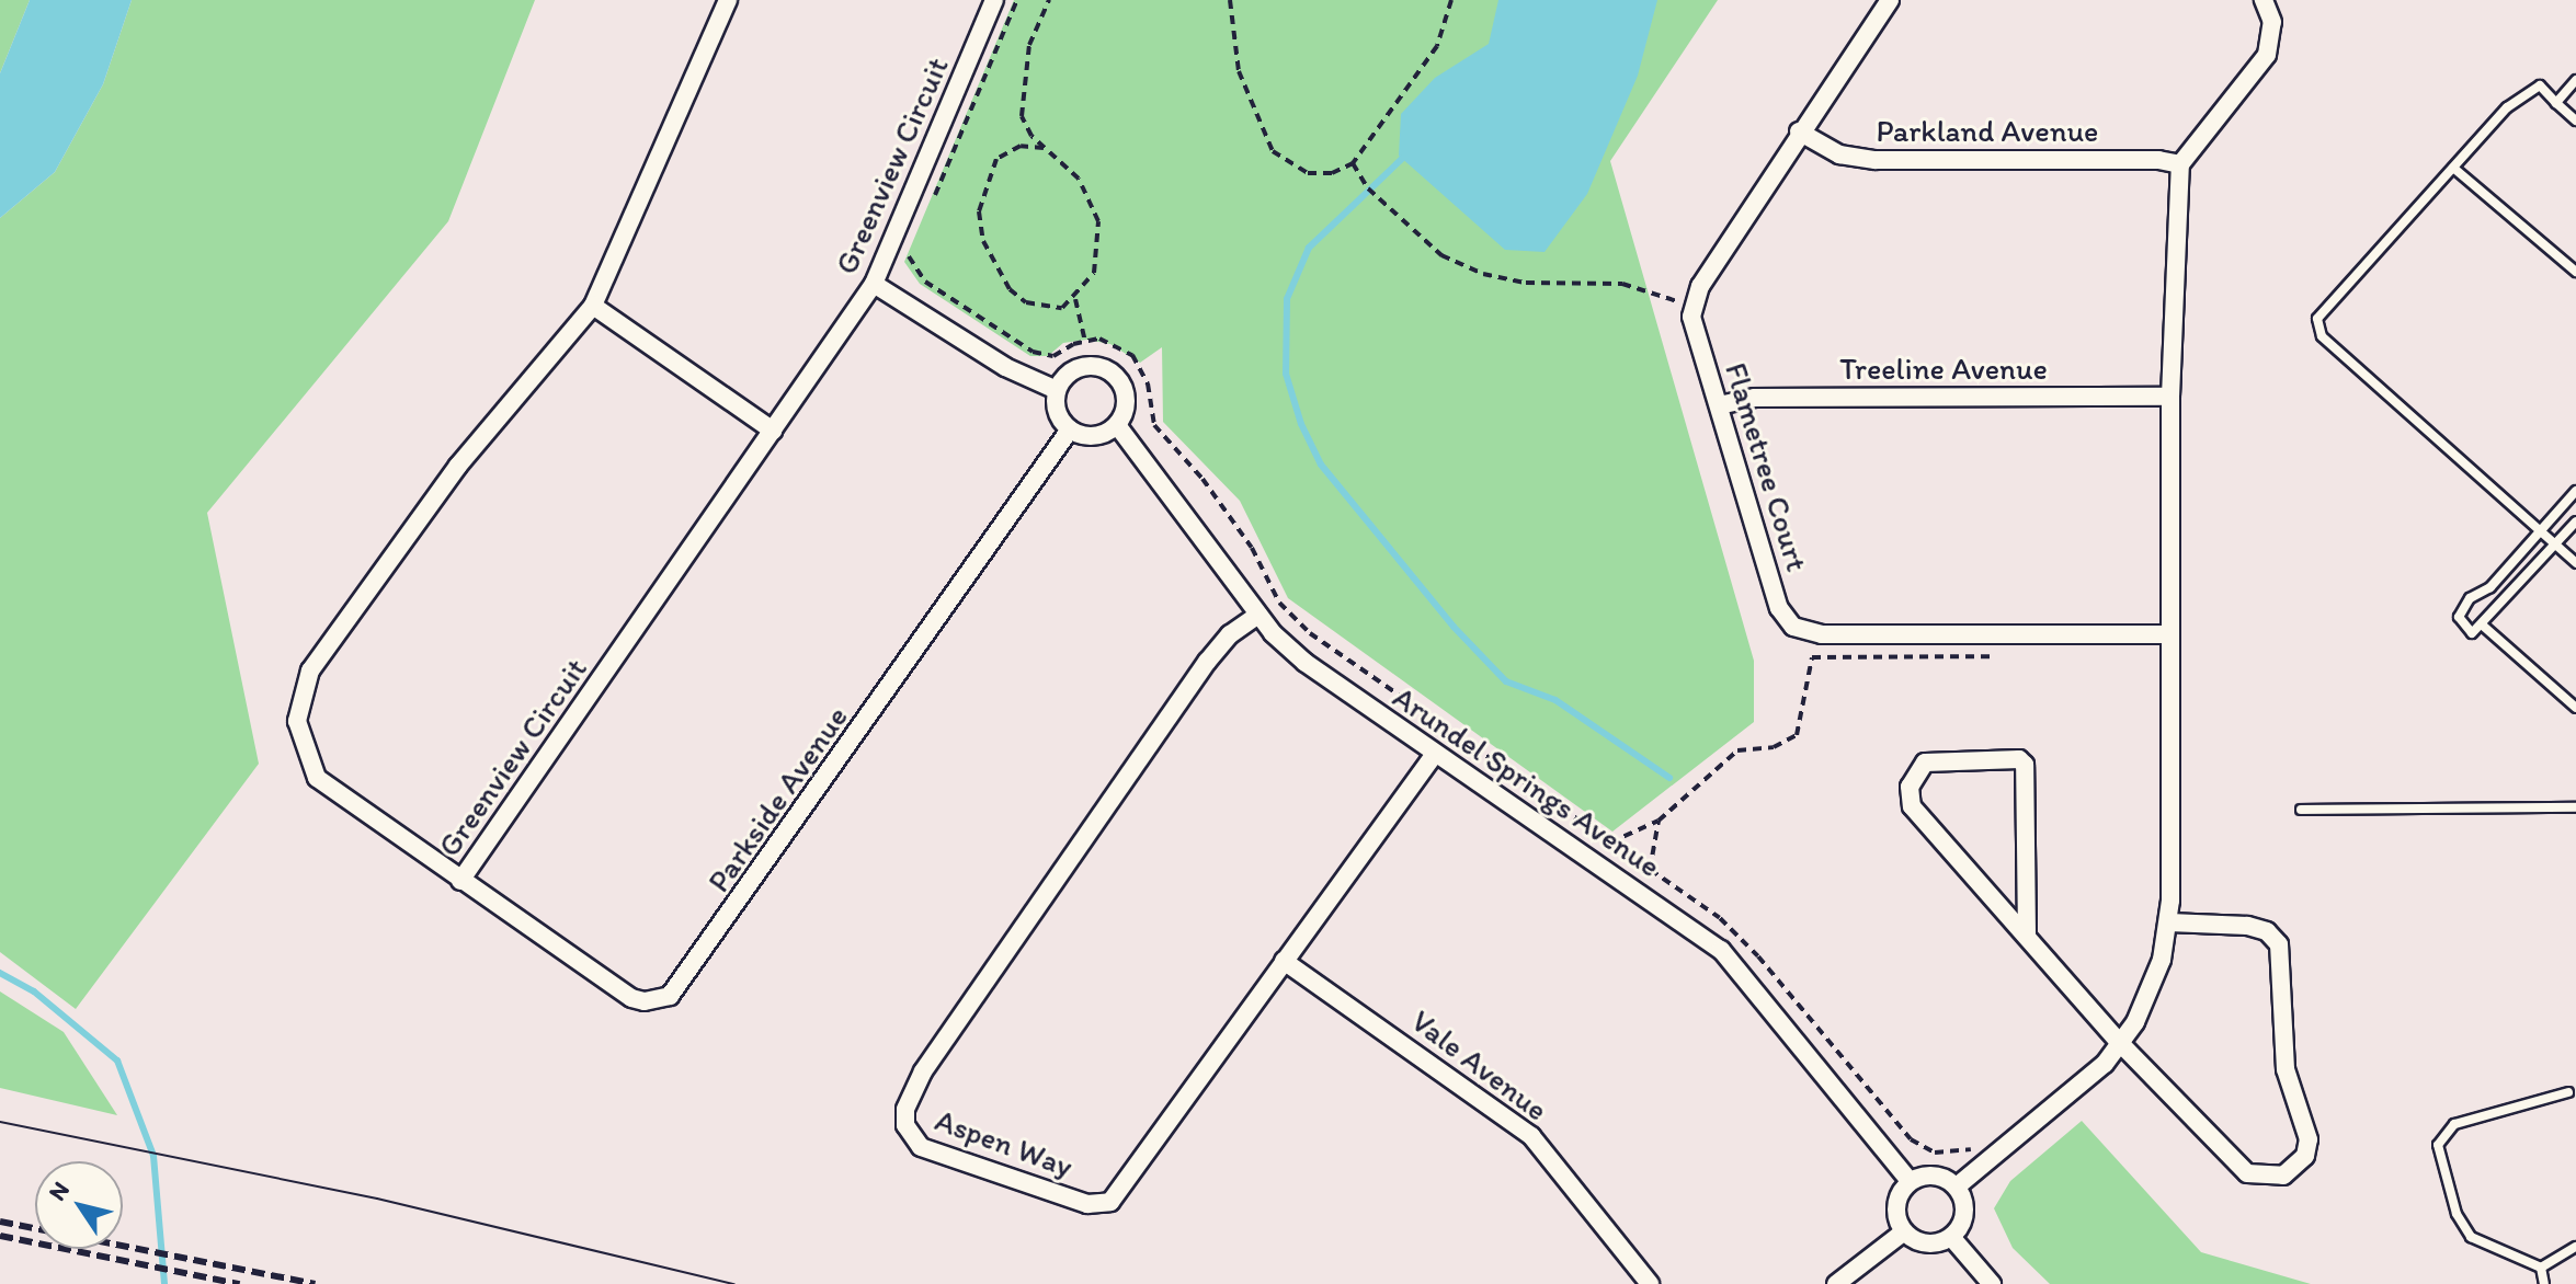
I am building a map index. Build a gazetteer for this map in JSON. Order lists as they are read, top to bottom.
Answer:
{
  "streets": {
    "street": [
      "Parkland Avenue",
      "Greenview Circuit",
      "Treeline Avenue",
      "Flametree Court",
      "Arundel Springs Avenue",
      "Parkside Avenue",
      "Vale Avenue",
      "Aspen Way"
    ]
  },
  "crossings": [
    ["Greenview Circuit", "Parkside Avenue"],
    ["Treeline Avenue", "Flametree Court"],
    ["Arundel Springs Avenue", "Parkside Avenue"],
    ["Arundel Springs Avenue", "Aspen Way"],
    ["Vale Avenue", "Aspen Way"]
  ],
  "north": "top left"
}
